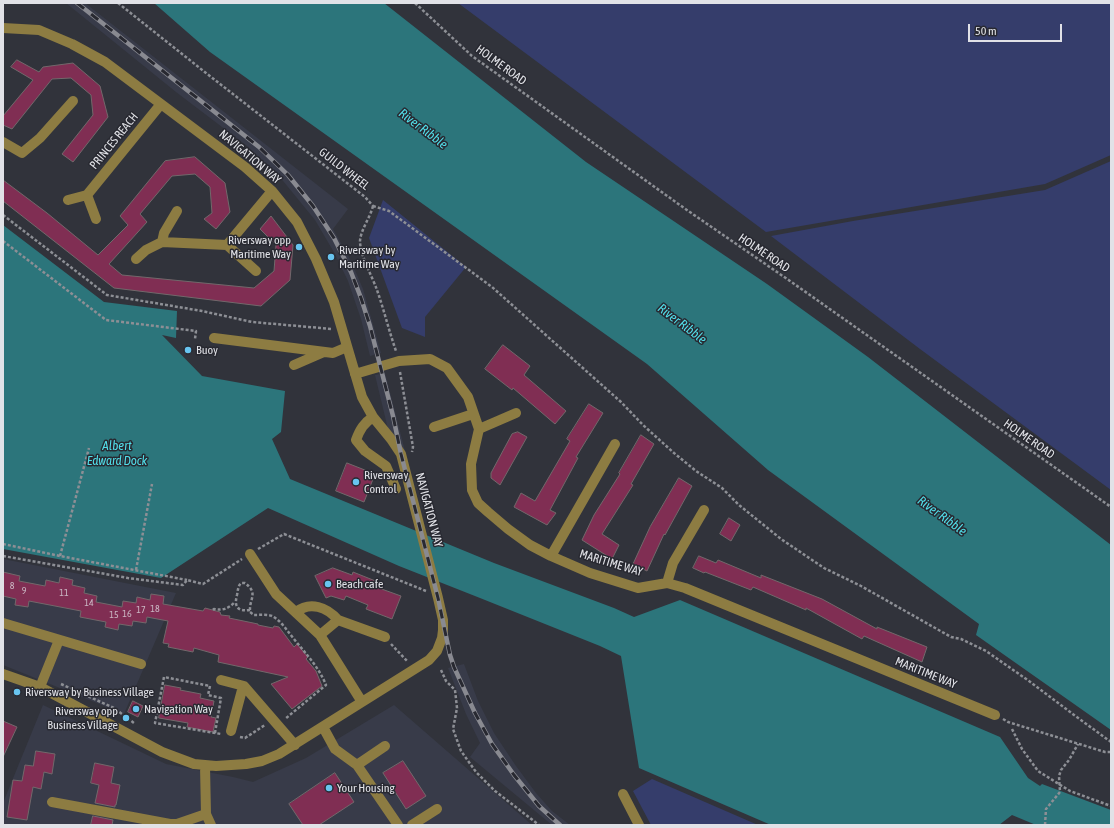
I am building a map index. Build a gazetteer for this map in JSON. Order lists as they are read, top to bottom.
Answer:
{
  "streets": {
    "street": ["PRINCES REACH", "NAVIGATION WAY", "MARITIME WAY"],
    "path": ["HOLME ROAD", "GUILD WHEEL"]
  },
  "crossings": [
    ["PRINCES REACH", "NAVIGATION WAY"]
  ],
  "water": ["River Ribble", "Albert Edward Dock"],
  "places": [
    "Riversway opp Maritime Way",
    "Riversway by Maritime Way",
    "Buoy",
    "Riversway Control",
    "Beach cafe",
    "Riversway by Business Village",
    "Navigation Way",
    "Riversway opp Business Village",
    "Your Housing"
  ],
  "house_numbers": [
    "8",
    "9",
    "11",
    "14",
    "18",
    "17",
    "16",
    "15"
  ],
  "scale_bar": "50 m"
}
